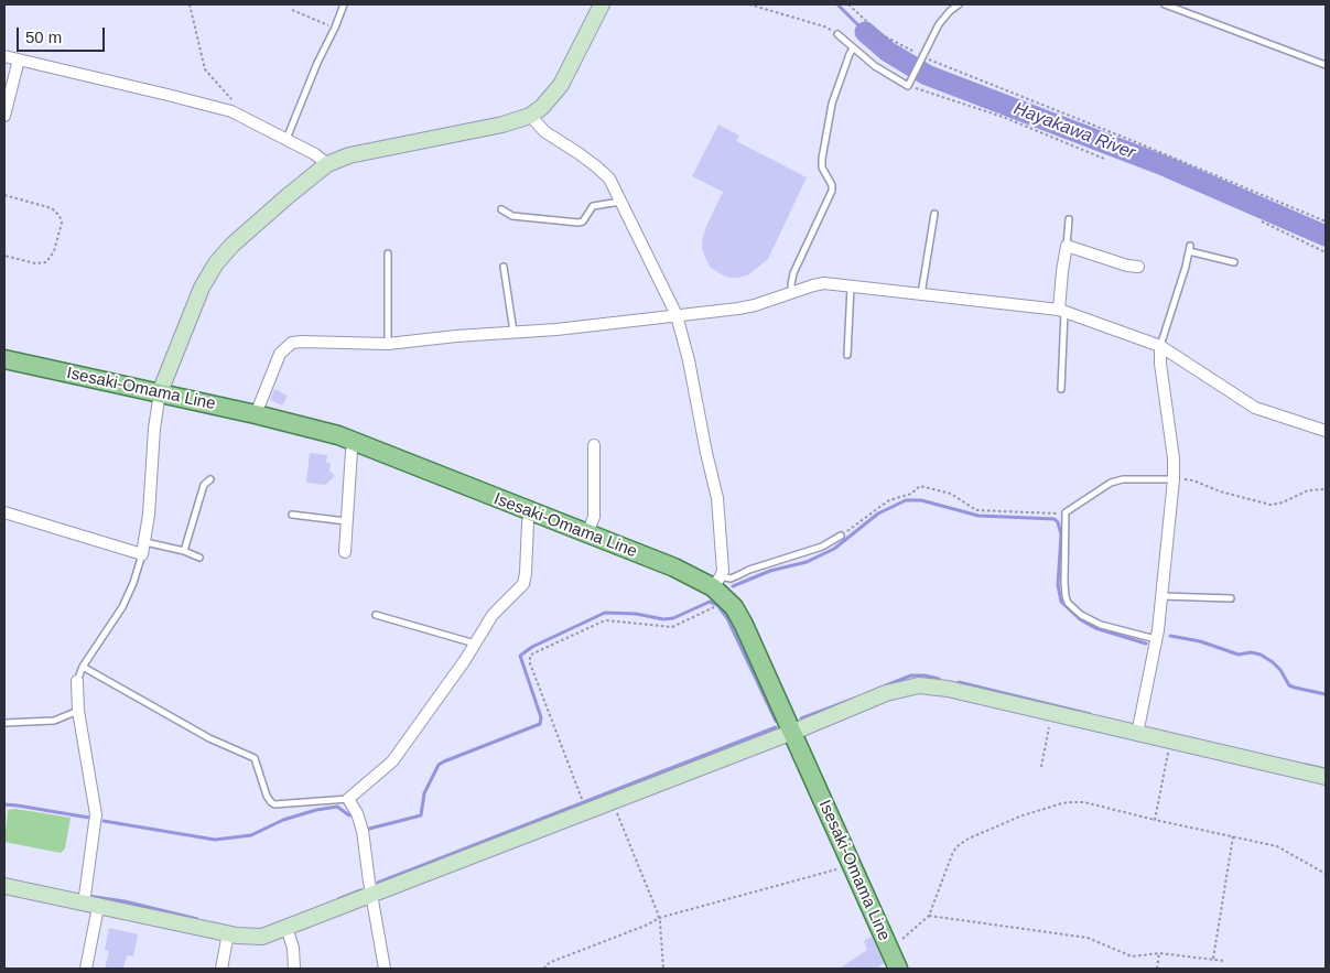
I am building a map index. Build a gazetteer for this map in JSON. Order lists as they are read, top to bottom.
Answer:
{
  "streets": {
    "main road": ["Isesaki-Omama Line"]
  },
  "water": ["Hayakawa River"],
  "scale_bar": "50 m"
}
